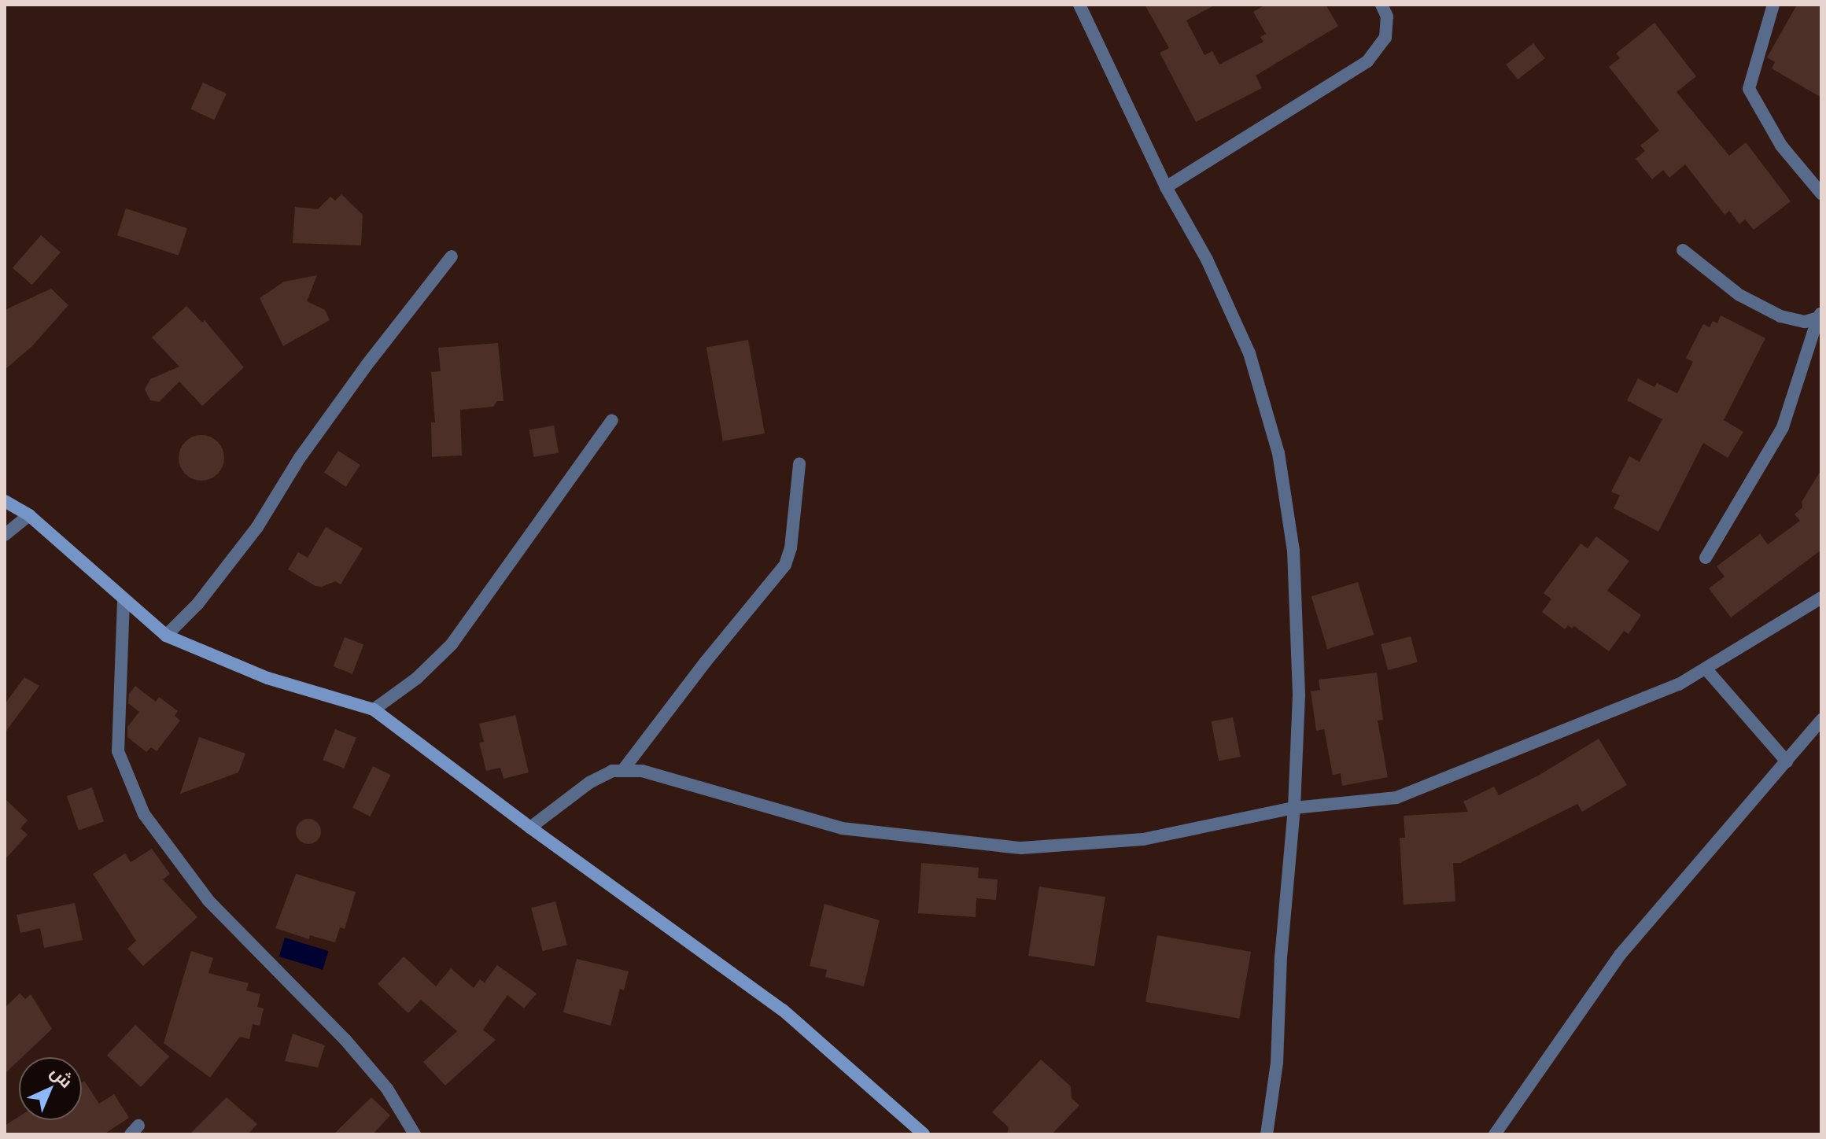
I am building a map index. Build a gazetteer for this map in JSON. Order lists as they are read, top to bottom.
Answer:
{
  "north": "top right"
}
